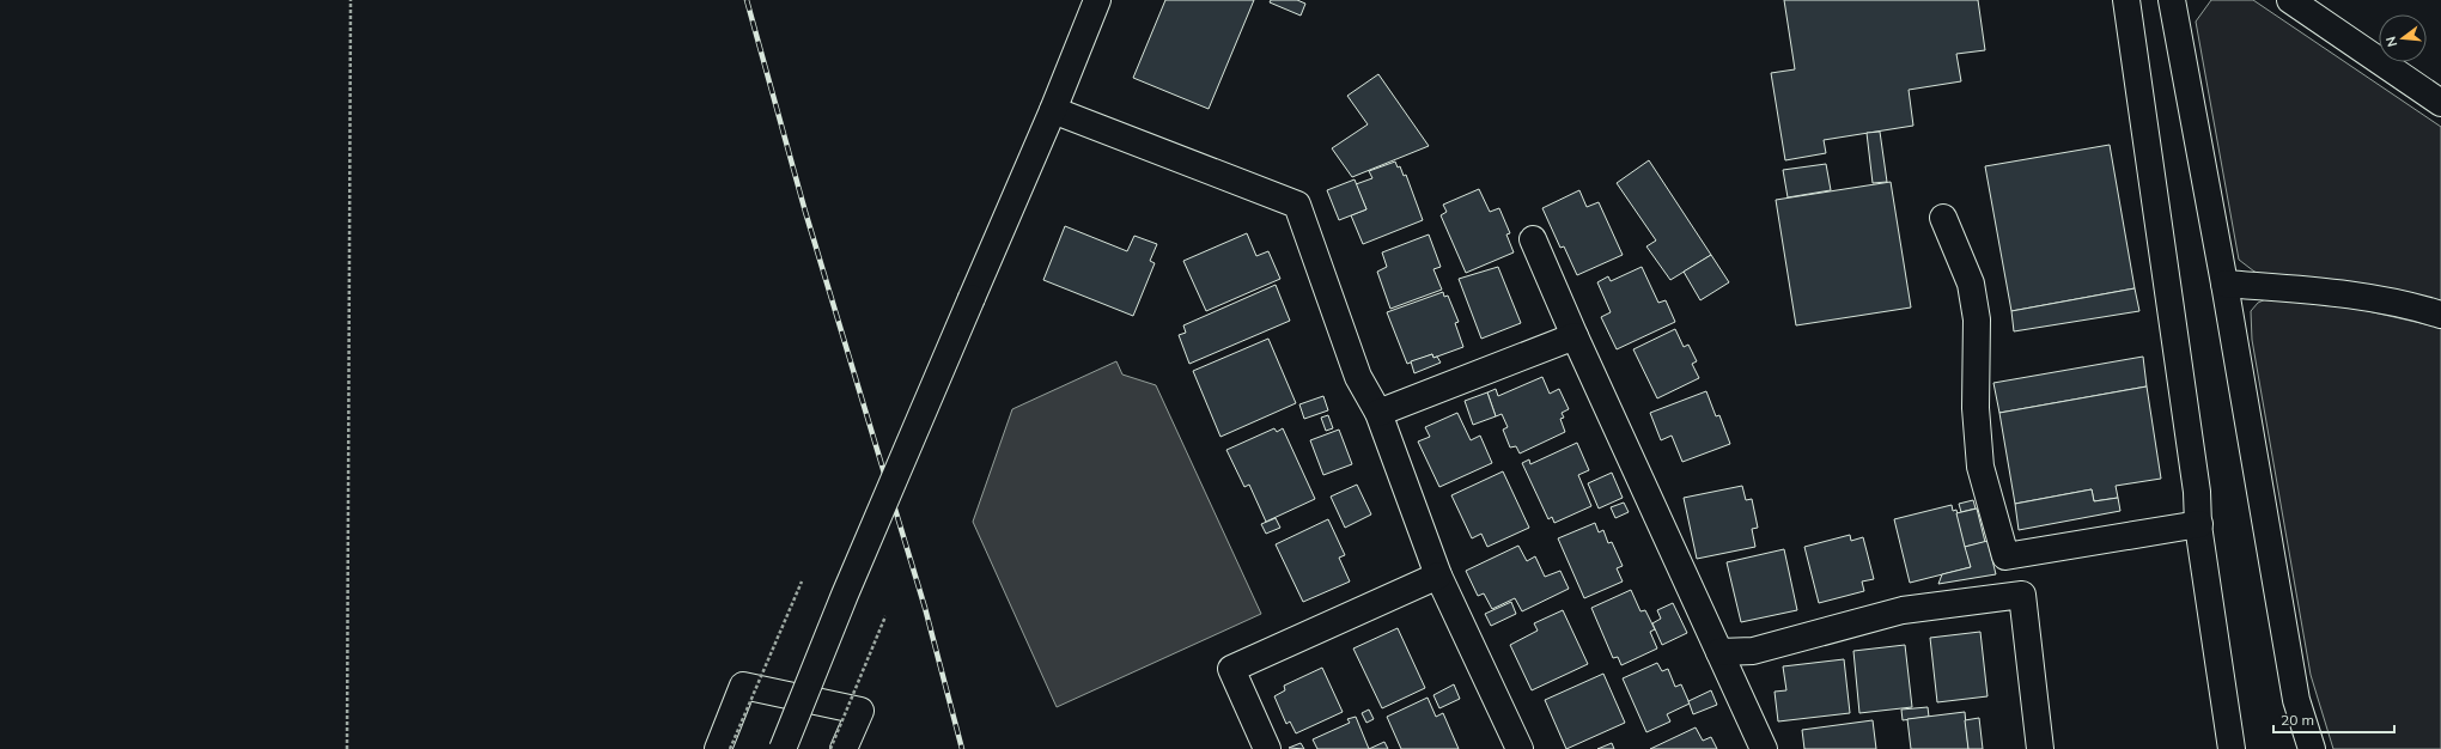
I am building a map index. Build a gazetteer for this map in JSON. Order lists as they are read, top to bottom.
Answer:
{
  "scale_bar": "20 m",
  "north": "left"
}
